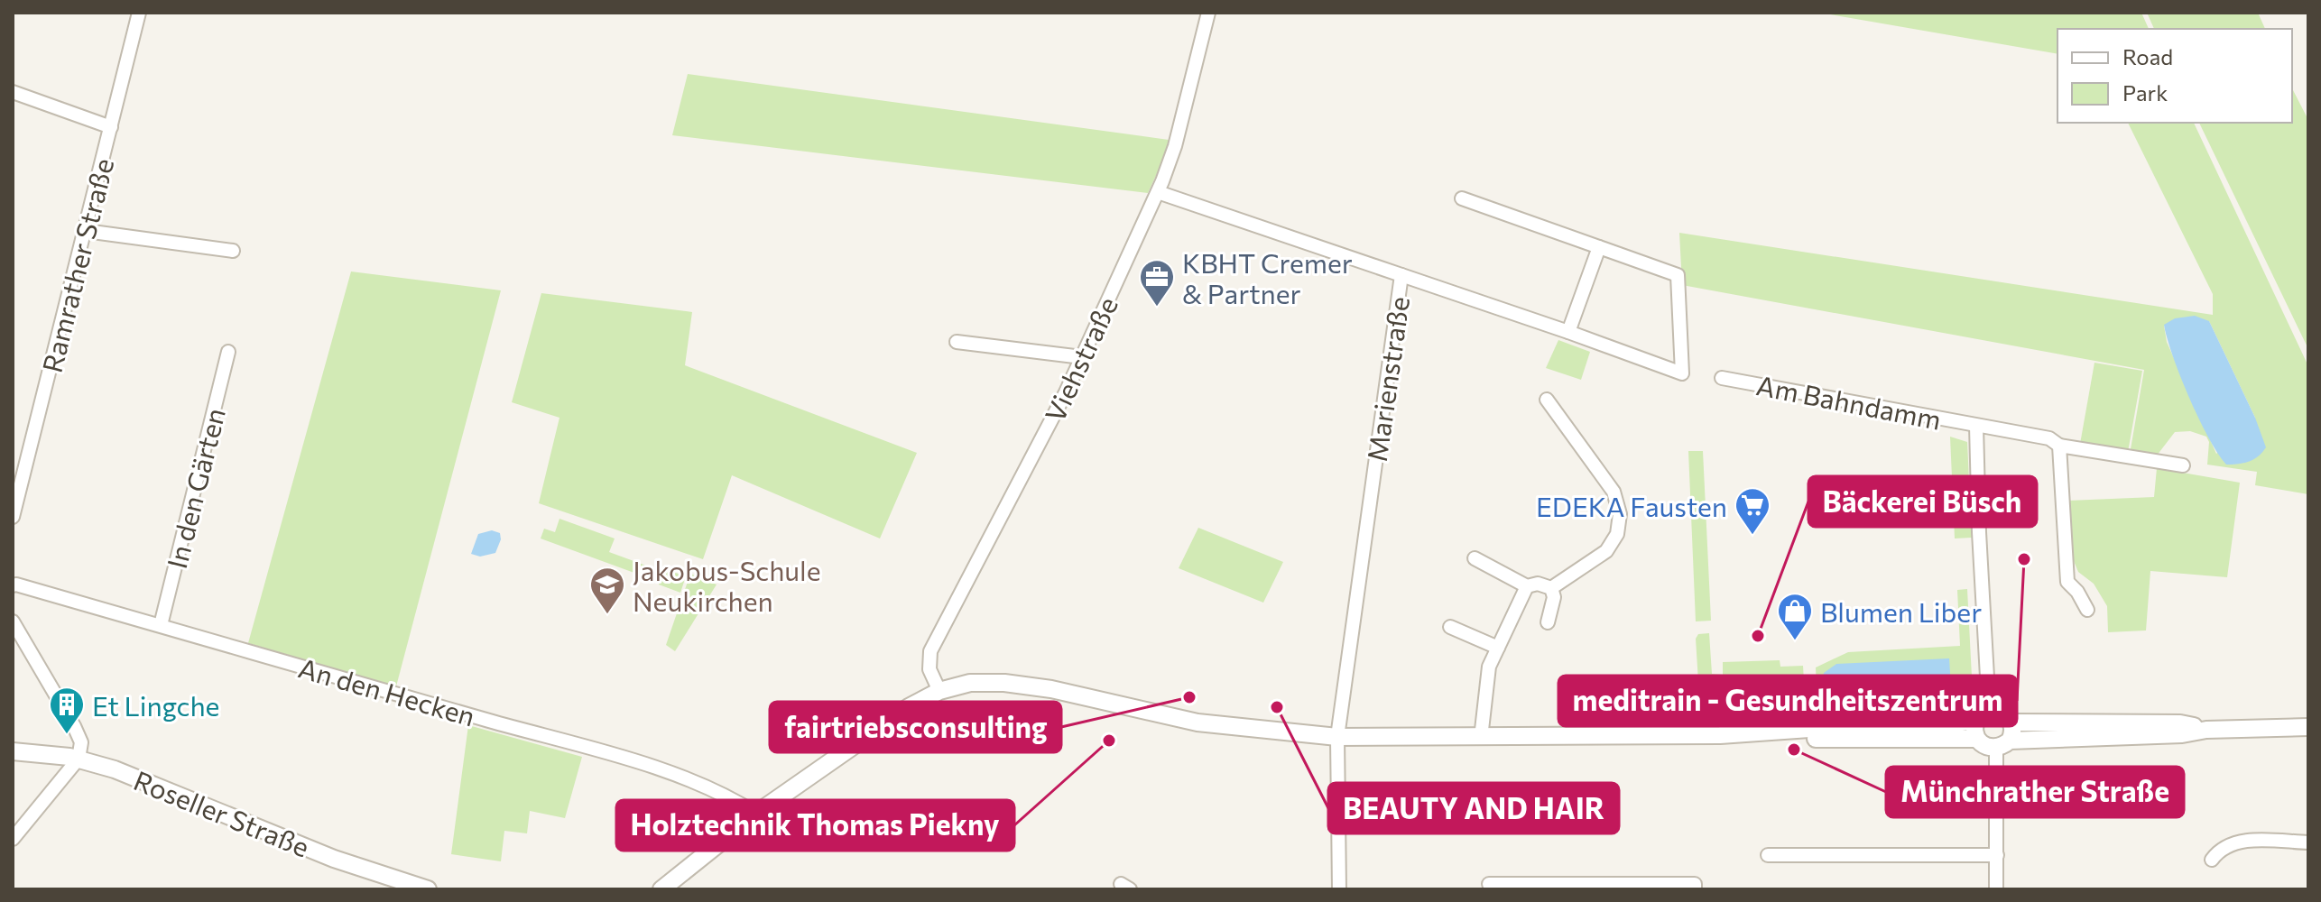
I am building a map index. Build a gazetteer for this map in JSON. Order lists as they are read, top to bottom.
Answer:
{
  "streets": {
    "street": [
      "Ramrather Straße",
      "Viehstraße",
      "Marienstraße",
      "Am Bahndamm",
      "In den Gärten",
      "An den Hecken",
      "Roseller Straße"
    ]
  },
  "crossings": [
    ["Viehstraße", "Marienstraße"],
    ["In den Gärten", "An den Hecken"]
  ],
  "places": {
    "office": ["KBHT Cremer & Partner"],
    "supermarket": ["EDEKA Fausten"],
    "other": [
      "meditrain - Gesundheitszentrum",
      "Bäckerei Büsch",
      "fairtriebsconsulting",
      "BEAUTY AND HAIR",
      "Holztechnik Thomas Piekny",
      "Münchrather Straße"
    ],
    "school or university": ["Jakobus-Schule Neukirchen"],
    "shop": ["Blumen Liber"],
    "building": ["Et Lingche"]
  },
  "legend": ["Road", "Park"]
}
